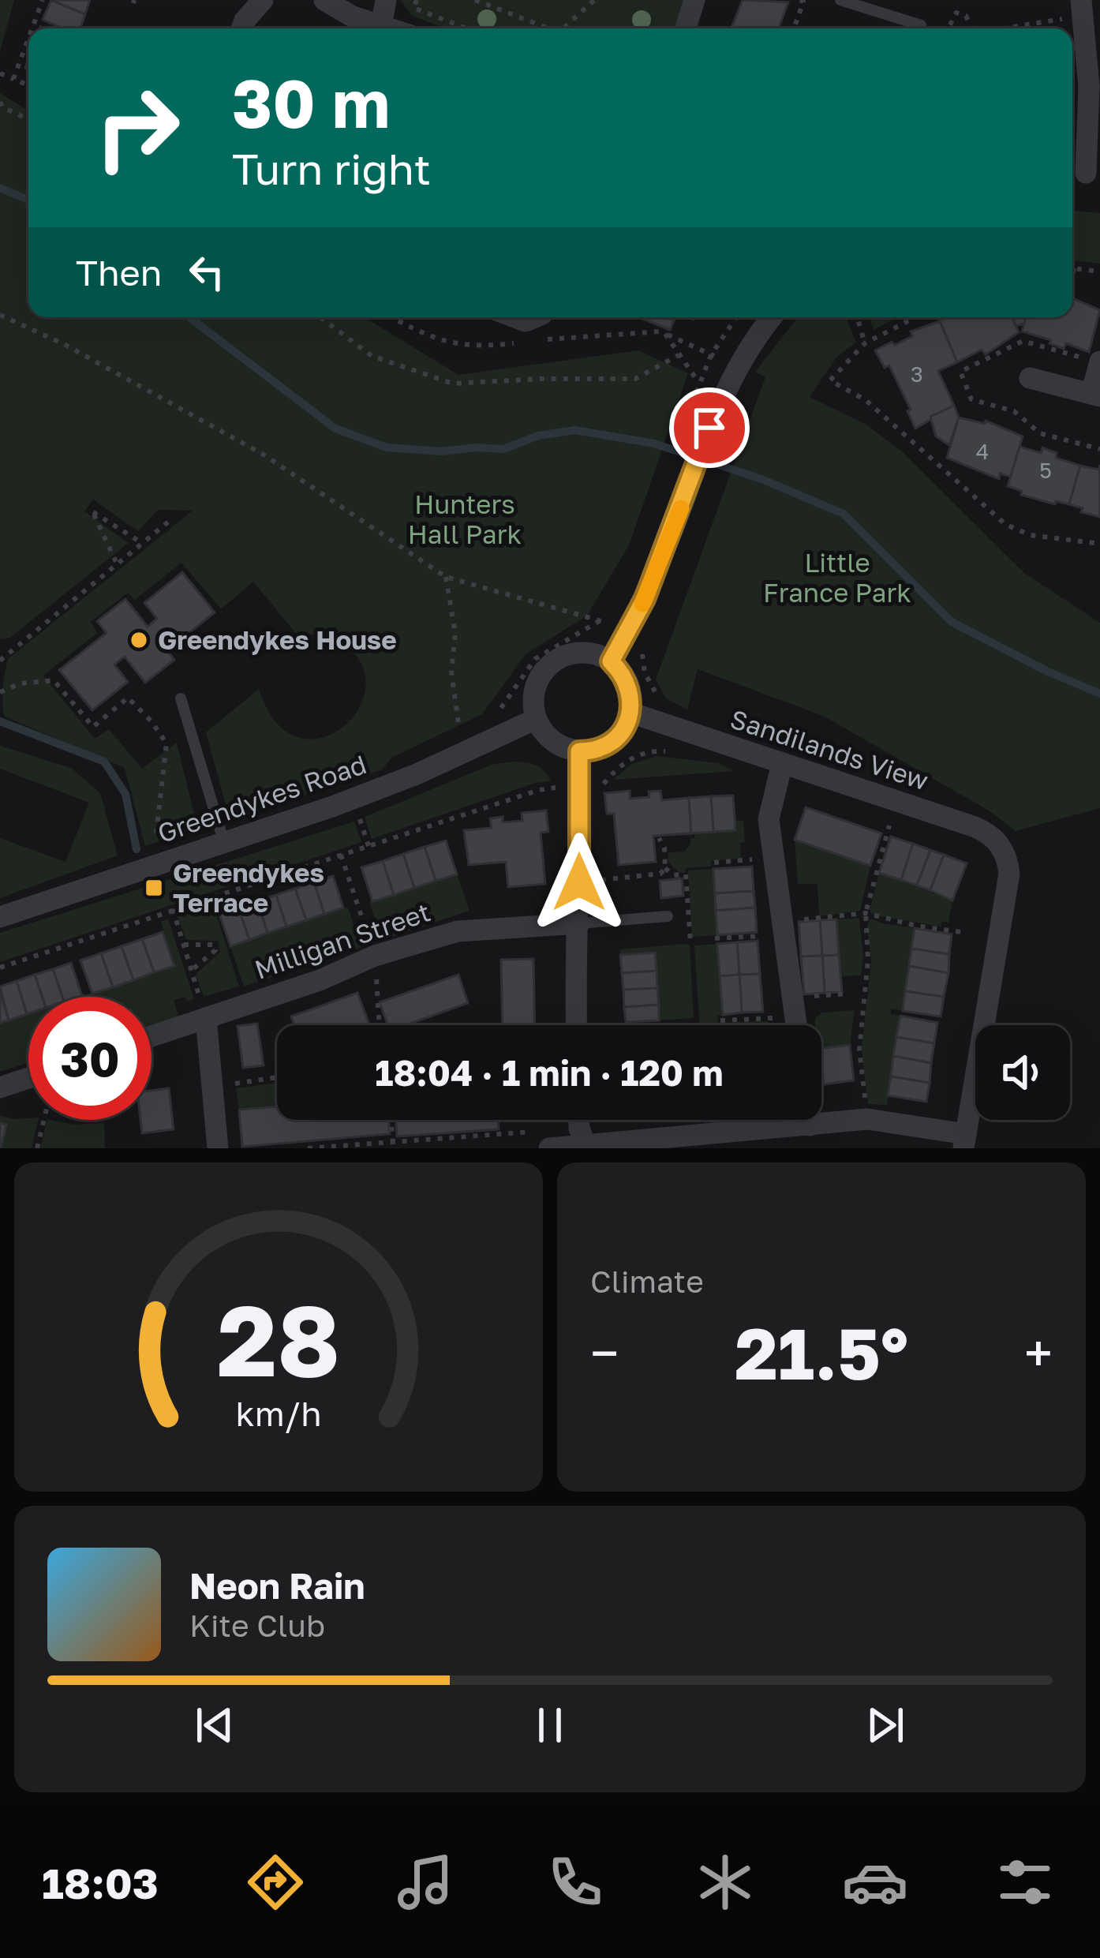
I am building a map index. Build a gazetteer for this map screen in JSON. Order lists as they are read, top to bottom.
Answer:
{
  "streets": {
    "street": ["Sandilands View", "Greendykes Road", "Milligan Street"]
  },
  "crossings": [
    ["Sandilands View", "Greendykes Road"]
  ],
  "parks": ["Hunters Hall Park", "Little France Park"],
  "places": {
    "other": ["Greendykes House"],
    "transit": ["Greendykes Terrace"]
  },
  "house_numbers": ["3", "4", "5"],
  "page": {
    "turn": ["30 m", "Turn right"],
    "then": "Then",
    "limit": "30",
    "trip": "18:04 · 1 min · 120 m",
    "tile": "Climate",
    "heat": ["−", "21.5°", "+"],
    "song": ["Neon Rain", "Kite Club"],
    "tabs": "18:03",
    "gauge": ["28", "km/h"]
  }
}
